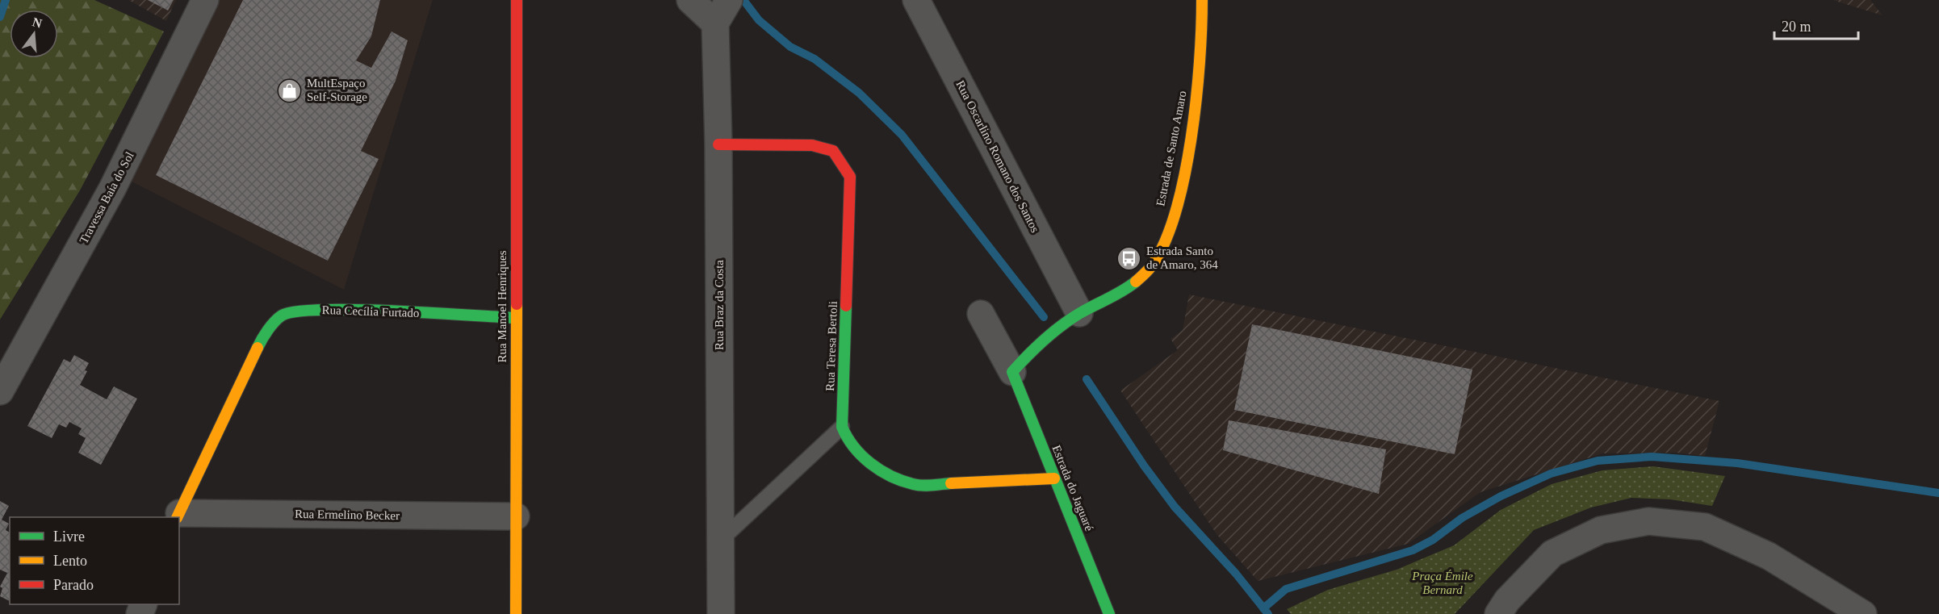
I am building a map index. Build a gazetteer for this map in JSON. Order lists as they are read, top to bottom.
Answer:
{
  "streets": {
    "street": [
      "Estrada de Santo Amaro",
      "Rua Oscarlino Romano dos Santos",
      "Travessa Baía do Sol",
      "Rua Braz da Costa",
      "Rua Manoel Henriques",
      "Rua Cecília Furtado",
      "Rua Teresa Bertoli",
      "Estrada do Jaguaré",
      "Rua Ermelino Becker"
    ]
  },
  "crossings": [
    ["Estrada de Santo Amaro", "Rua Oscarlino Romano dos Santos"],
    ["Estrada de Santo Amaro", "Estrada do Jaguaré"],
    ["Rua Braz da Costa", "Rua Teresa Bertoli"],
    ["Rua Manoel Henriques", "Rua Cecília Furtado"],
    ["Rua Manoel Henriques", "Rua Ermelino Becker"],
    ["Rua Cecília Furtado", "Rua Ermelino Becker"]
  ],
  "parks": ["Praça Émile Bernard"],
  "places": {
    "shop": ["MultEspaço Self-Storage"],
    "bus stop": ["Estrada Santo de Amaro, 364"]
  },
  "legend": ["Livre", "Lento", "Parado"],
  "scale_bar": "20 m",
  "north": "top"
}
